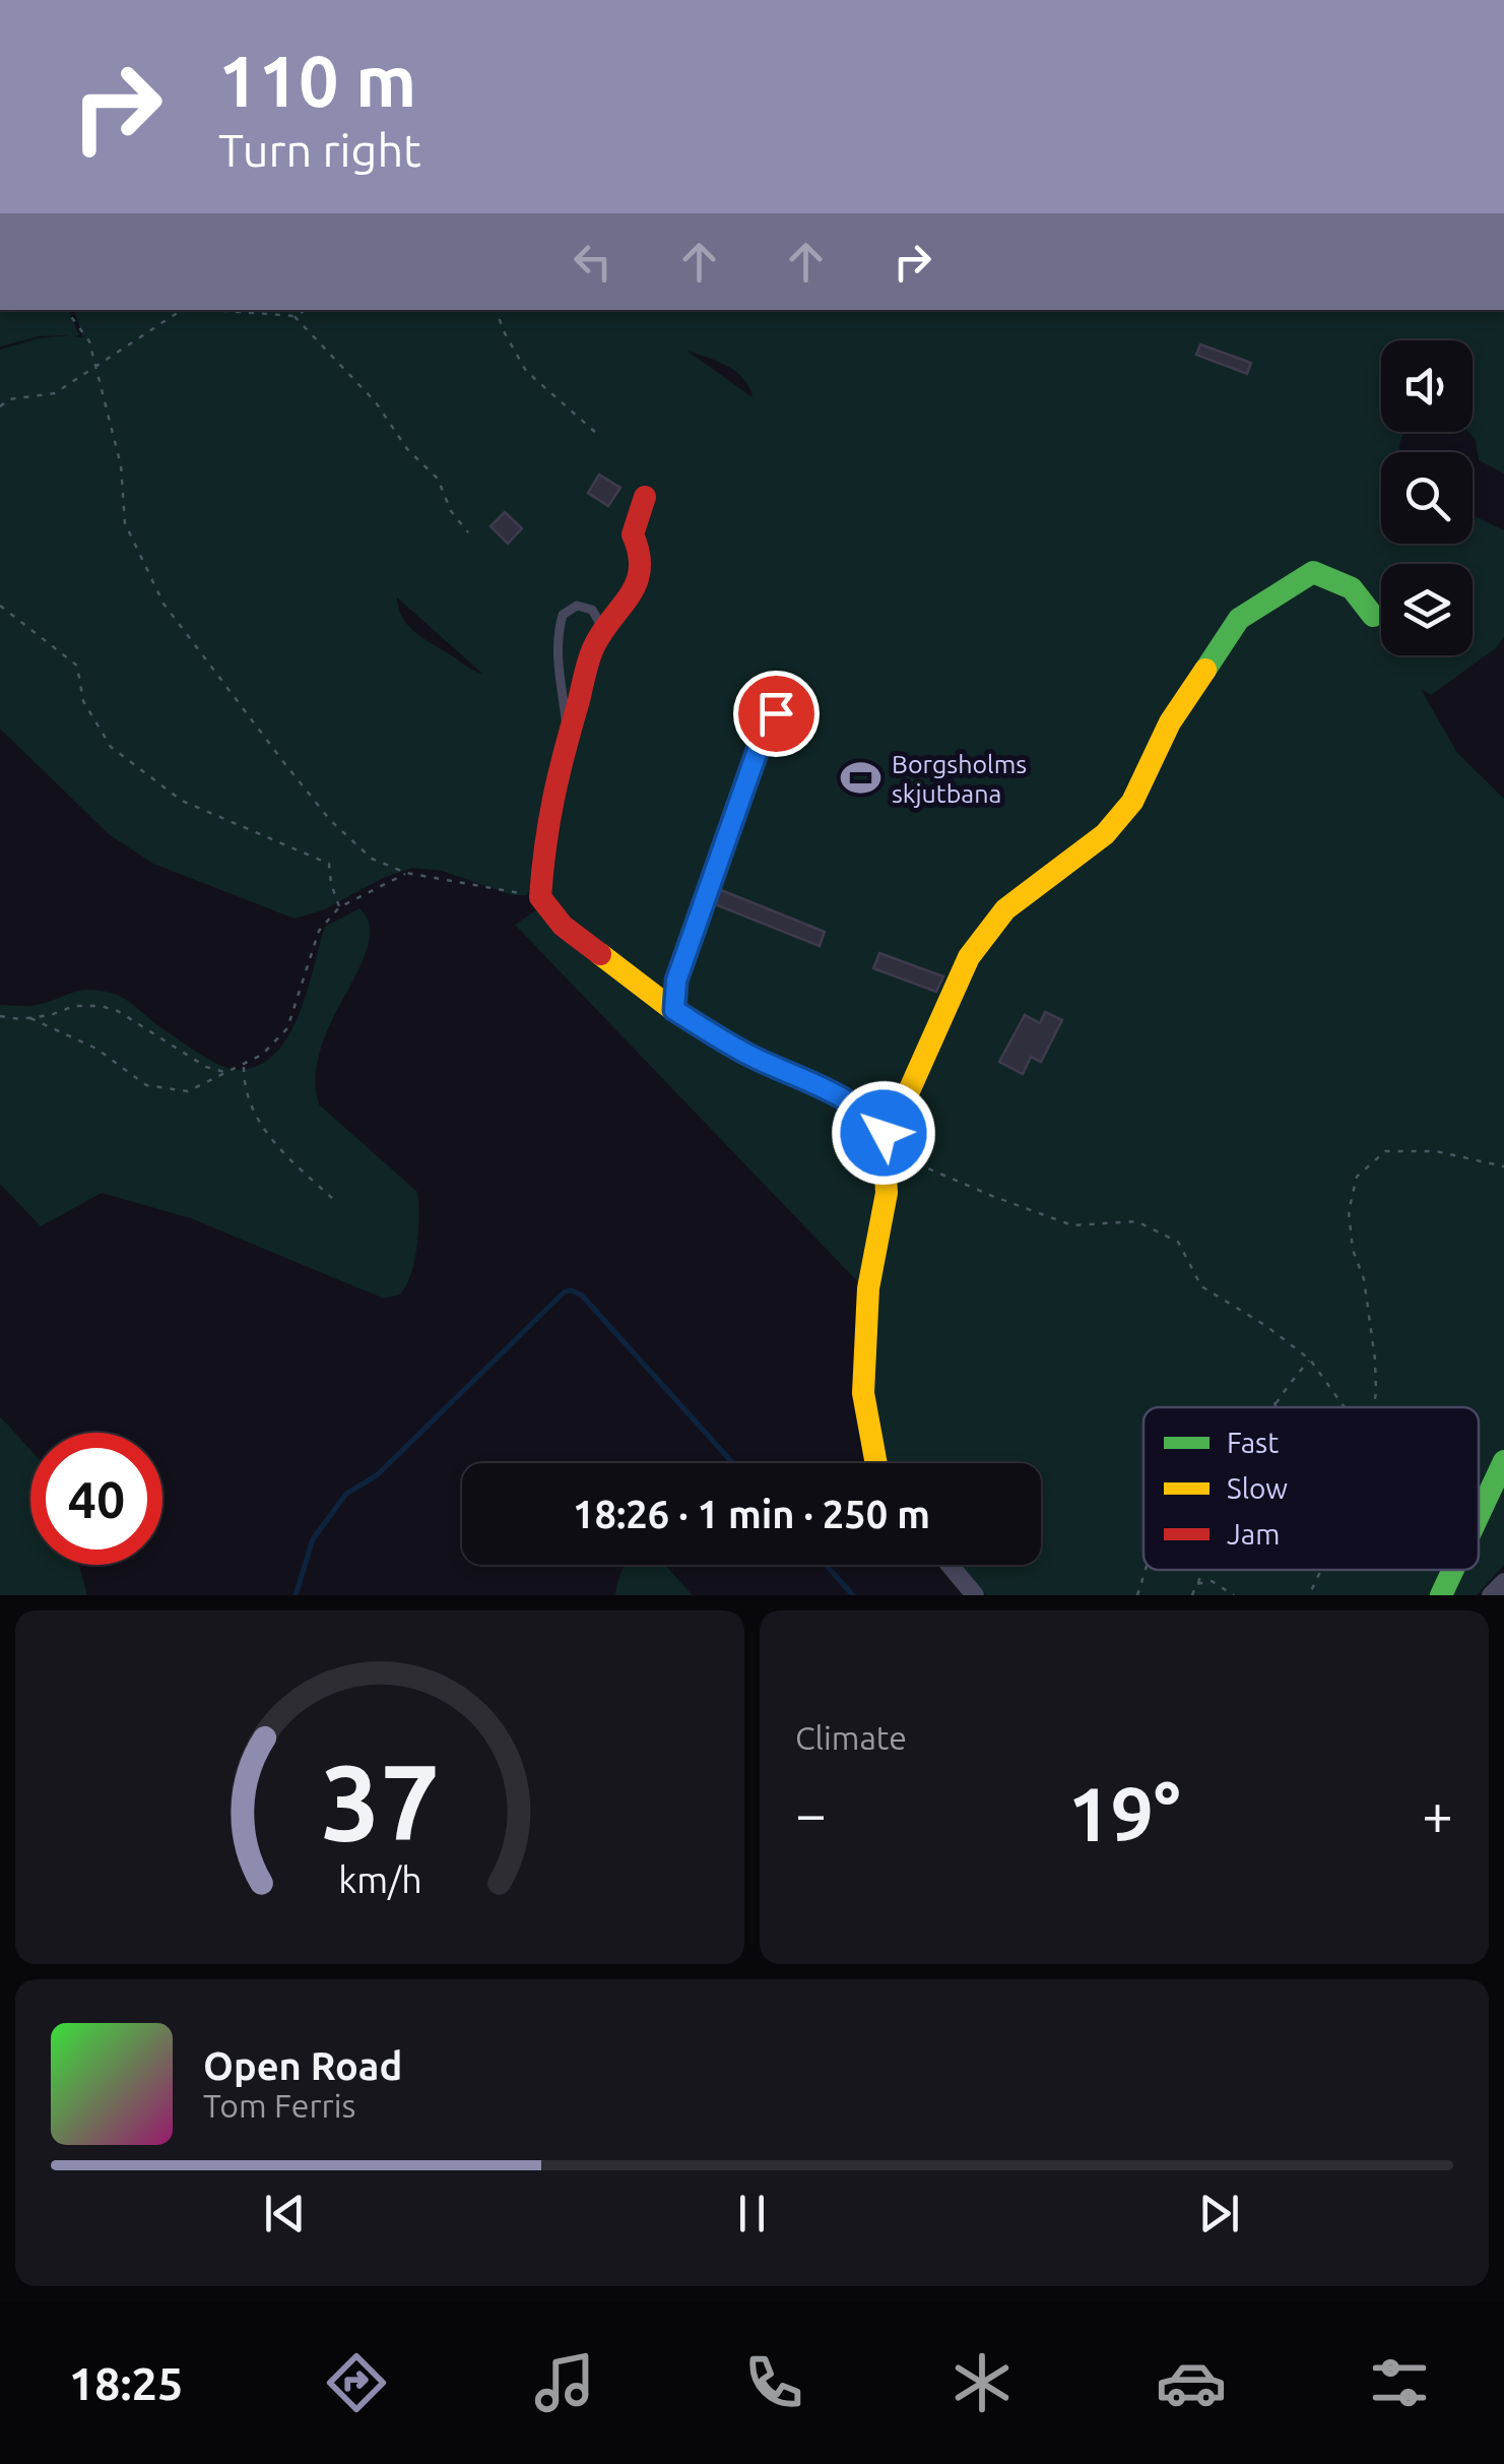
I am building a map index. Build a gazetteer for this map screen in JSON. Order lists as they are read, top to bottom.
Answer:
{
  "places": {
    "sports": ["Borgsholms skjutbana"]
  },
  "legend": ["Fast", "Slow", "Jam"],
  "page": {
    "turn": ["110 m", "Turn right"],
    "limit": "40",
    "trip": "18:26 · 1 min · 250 m",
    "tile": "Climate",
    "heat": ["−", "19°", "+"],
    "song": ["Open Road", "Tom Ferris"],
    "tabs": "18:25",
    "gauge": ["37", "km/h"]
  }
}
